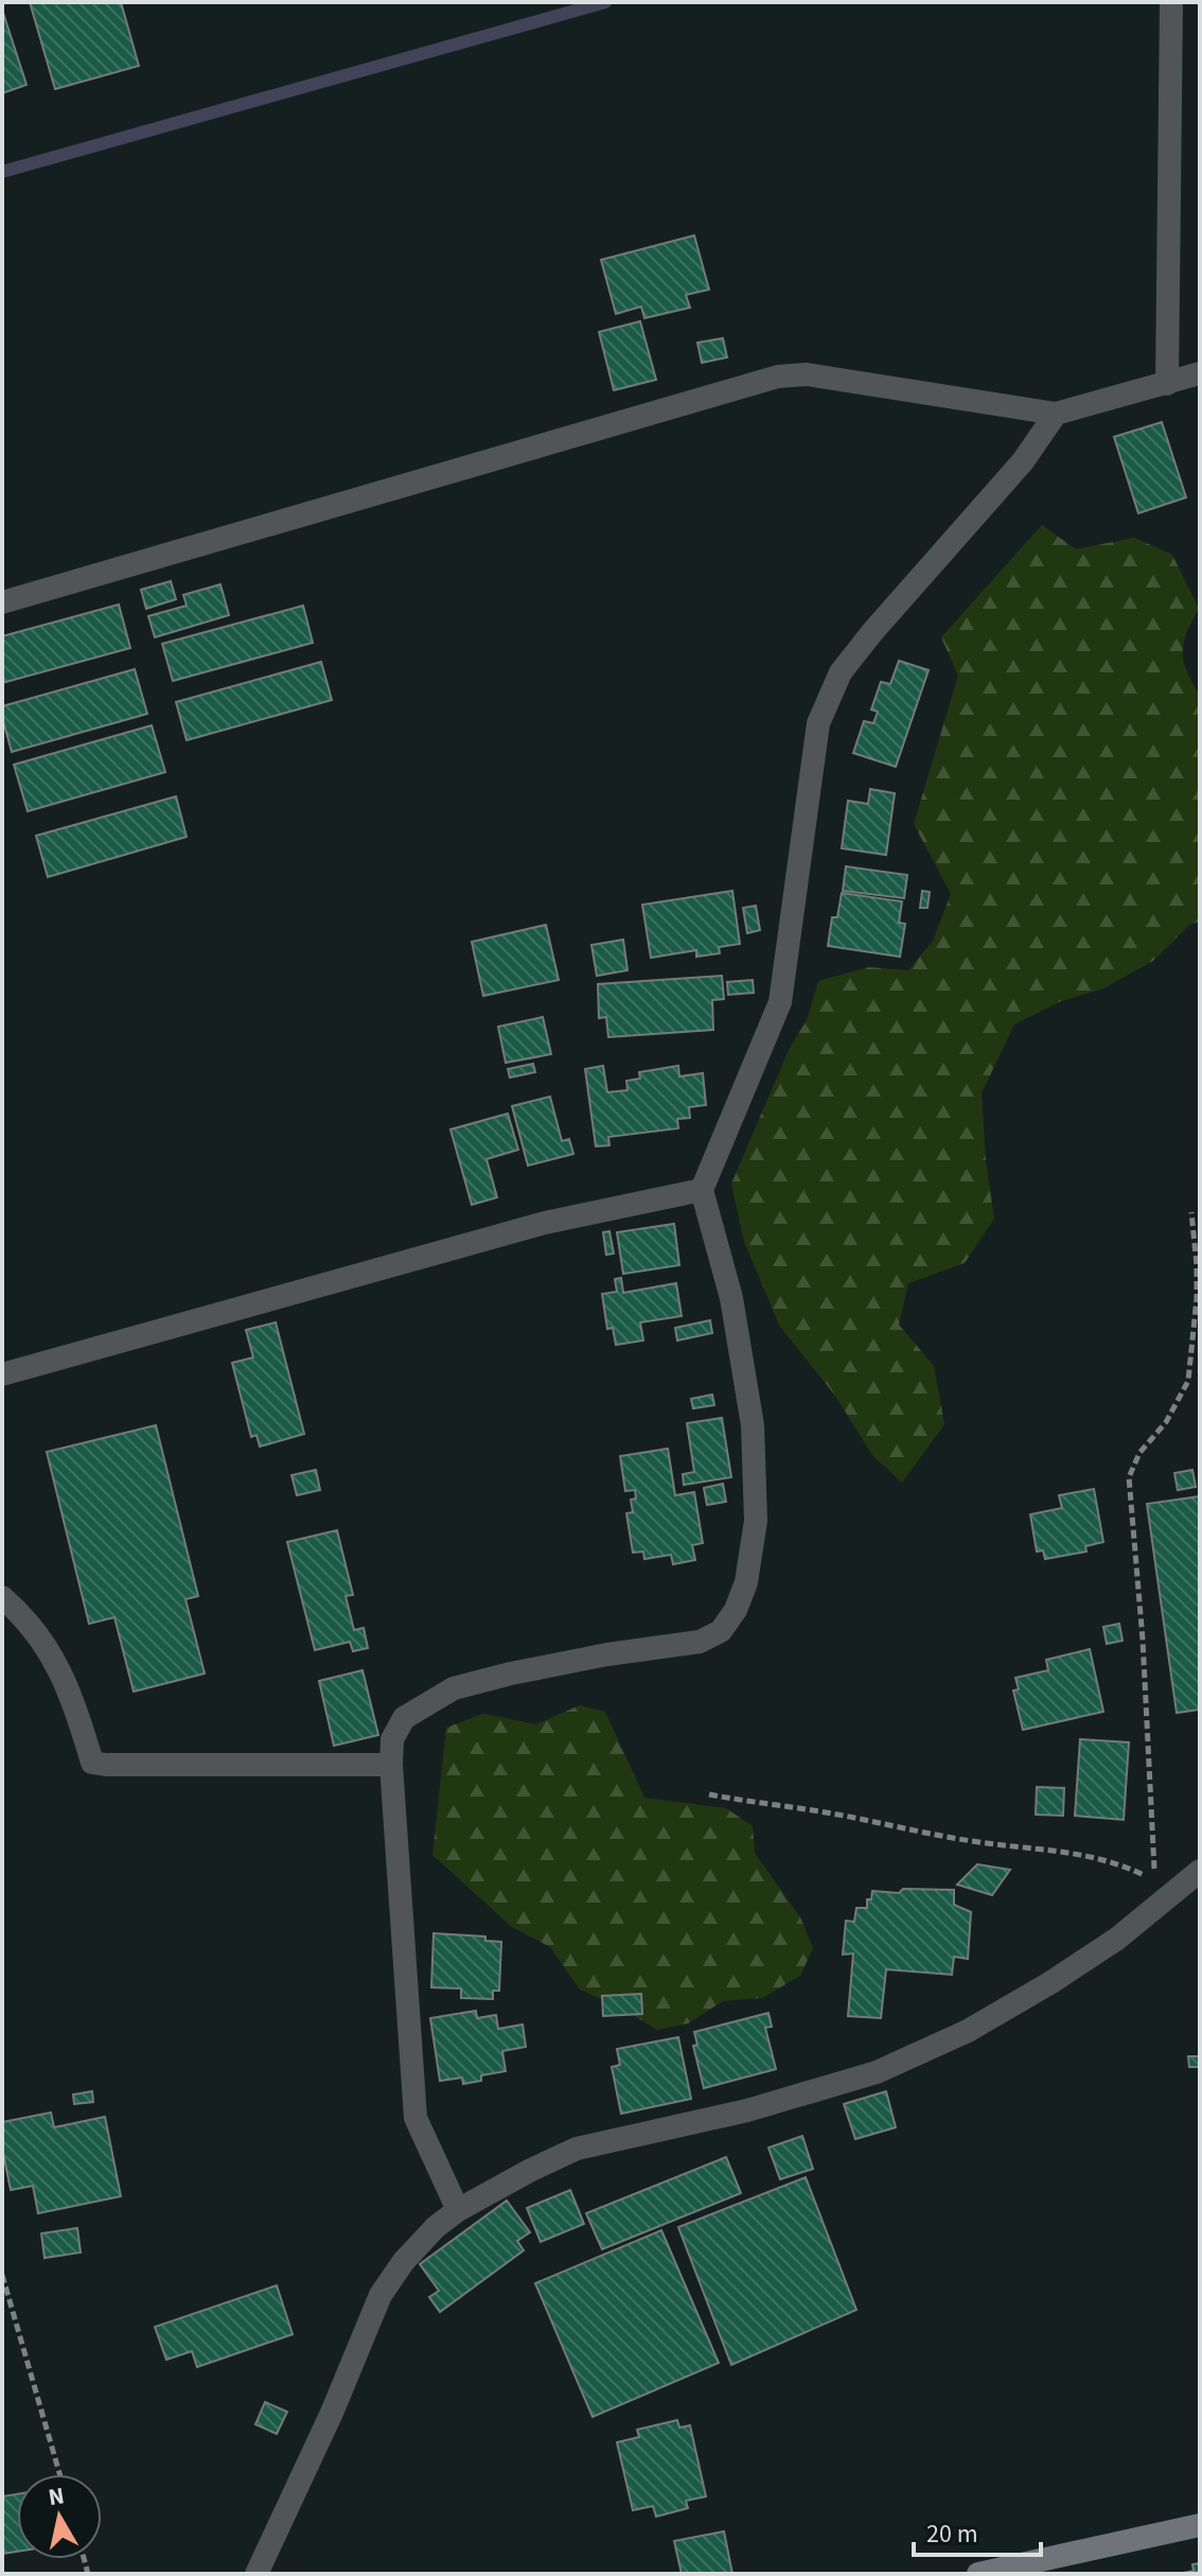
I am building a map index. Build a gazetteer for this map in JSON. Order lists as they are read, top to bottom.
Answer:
{
  "scale_bar": "20 m",
  "north": "top"
}
